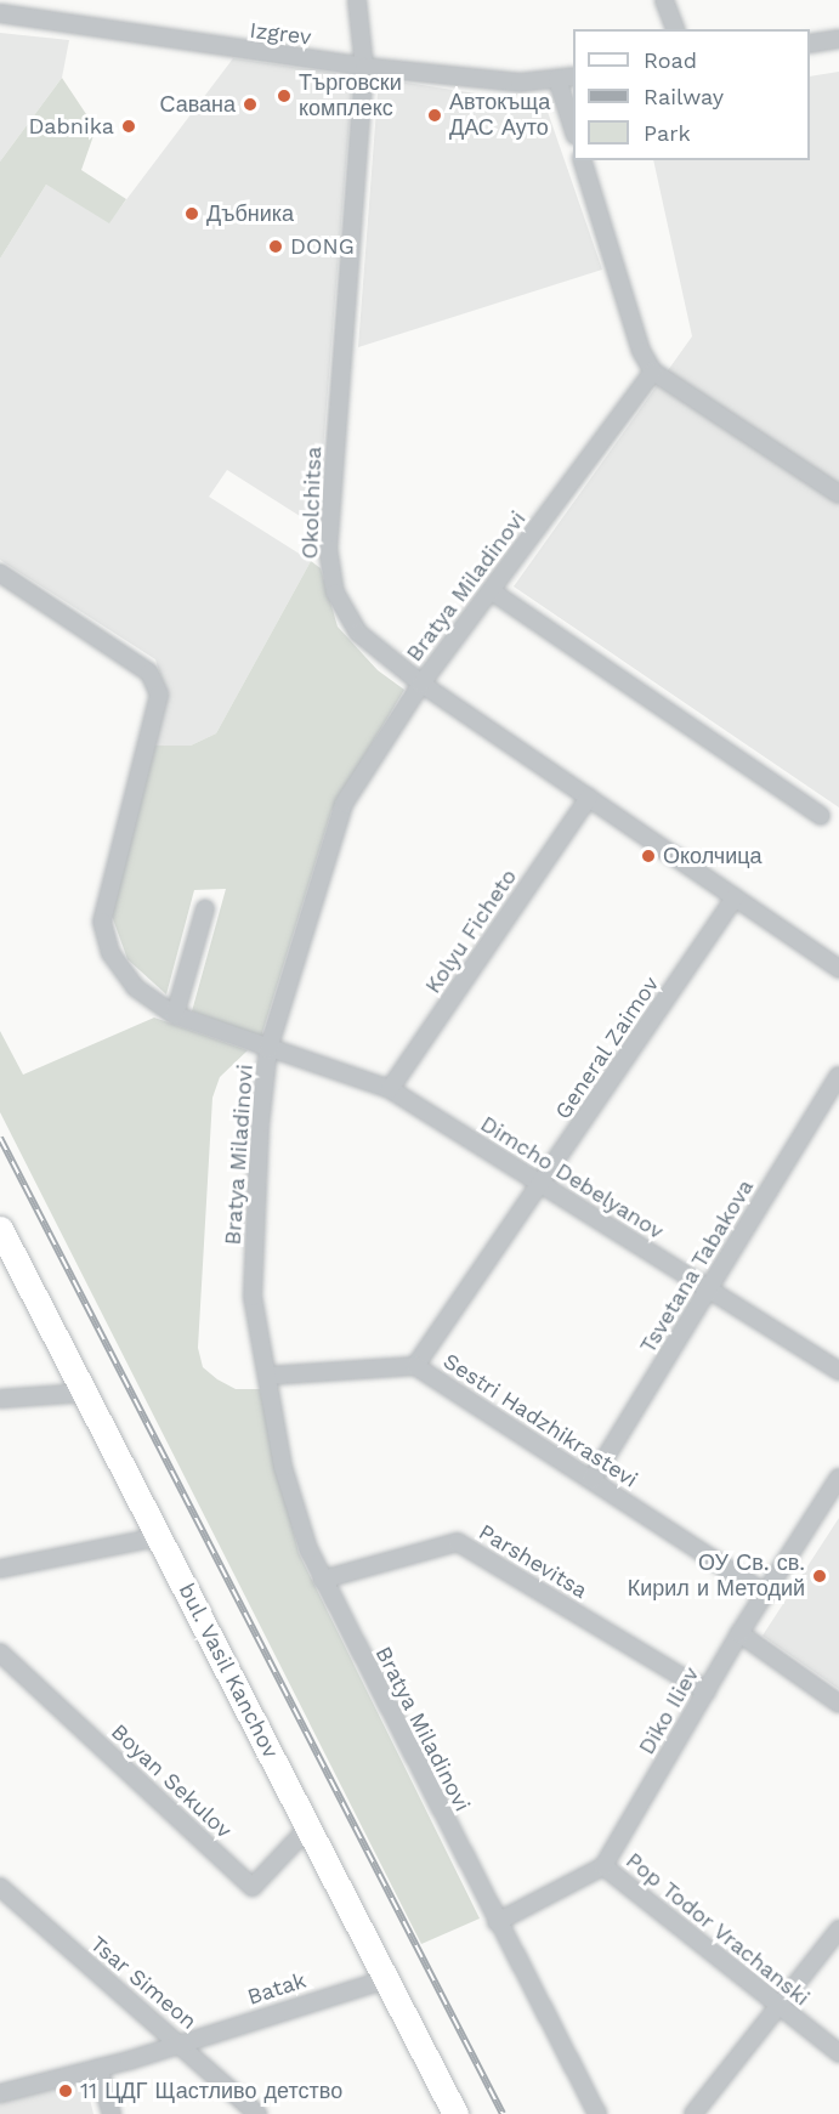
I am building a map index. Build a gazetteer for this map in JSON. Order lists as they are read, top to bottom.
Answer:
{
  "streets": {
    "main road": ["bul. Vasil Kanchov"],
    "street": [
      "Izgrev",
      "Okolchitsa",
      "Bratya Miladinovi",
      "Kolyu Ficheto",
      "General Zaimov",
      "Dimcho Debelyanov",
      "Tsvetana Tabakova",
      "Sestri Hadzhikrastevi",
      "Parshevitsa",
      "Diko Iliev",
      "Boyan Sekulov",
      "Pop Todor Vrachanski",
      "Tsar Simeon",
      "Batak"
    ]
  },
  "crossings": [
    ["Izgrev", "Okolchitsa"],
    ["Okolchitsa", "Bratya Miladinovi"],
    ["Okolchitsa", "Kolyu Ficheto"],
    ["Okolchitsa", "General Zaimov"],
    ["Bratya Miladinovi", "Dimcho Debelyanov"],
    ["Bratya Miladinovi", "Sestri Hadzhikrastevi"],
    ["Bratya Miladinovi", "Parshevitsa"],
    ["Kolyu Ficheto", "Dimcho Debelyanov"],
    ["General Zaimov", "Dimcho Debelyanov"],
    ["General Zaimov", "Sestri Hadzhikrastevi"],
    ["Dimcho Debelyanov", "Tsvetana Tabakova"],
    ["Tsvetana Tabakova", "Sestri Hadzhikrastevi"],
    ["Sestri Hadzhikrastevi", "Diko Iliev"],
    ["Parshevitsa", "Diko Iliev"],
    ["bul. Vasil Kanchov", "Boyan Sekulov"],
    ["bul. Vasil Kanchov", "Batak"],
    ["Diko Iliev", "Pop Todor Vrachanski"],
    ["Tsar Simeon", "Batak"]
  ],
  "places": [
    "Търговски комплекс",
    "Савана",
    "Автокъща ДАС Ауто",
    "Dabnika",
    "Дъбника",
    "DONG",
    "Околчица",
    "ОУ Св. св. Кирил и Методий",
    "11 ЦДГ Щастливо детство"
  ],
  "legend": ["Road", "Railway", "Park"]
}
